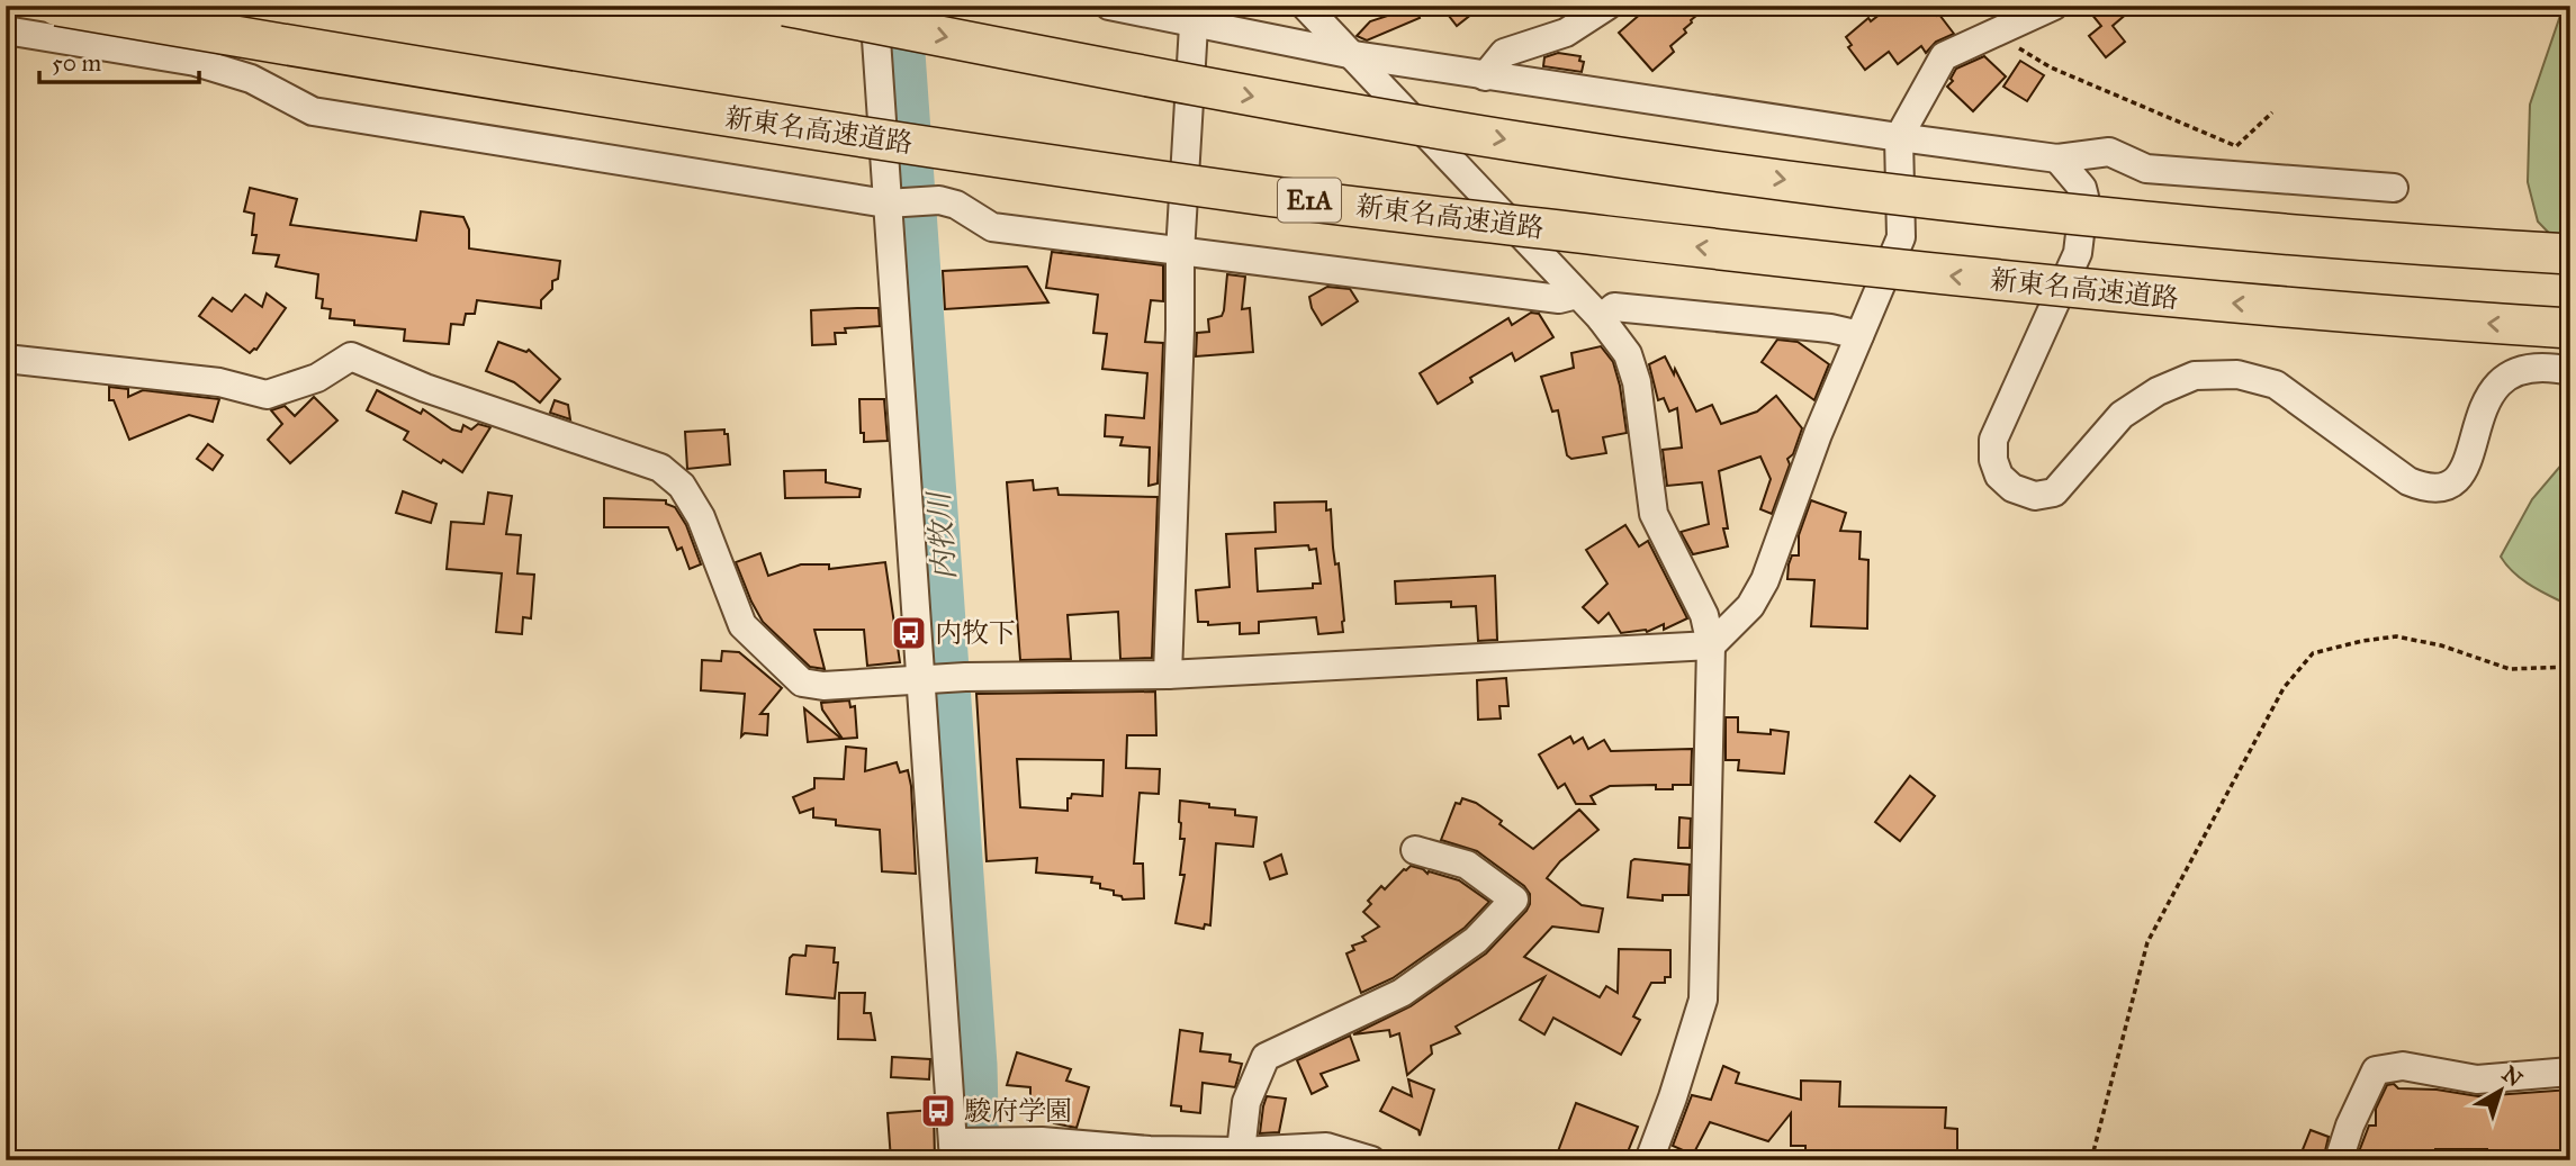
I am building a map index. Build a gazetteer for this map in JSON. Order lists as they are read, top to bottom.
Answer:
{
  "streets": {
    "highway": ["新東名高速道路", "E1A"]
  },
  "water": ["内牧川"],
  "places": {
    "bus stop": ["内牧下", "駿府学園"]
  },
  "scale_bar": "50 m",
  "north": "top right"
}
